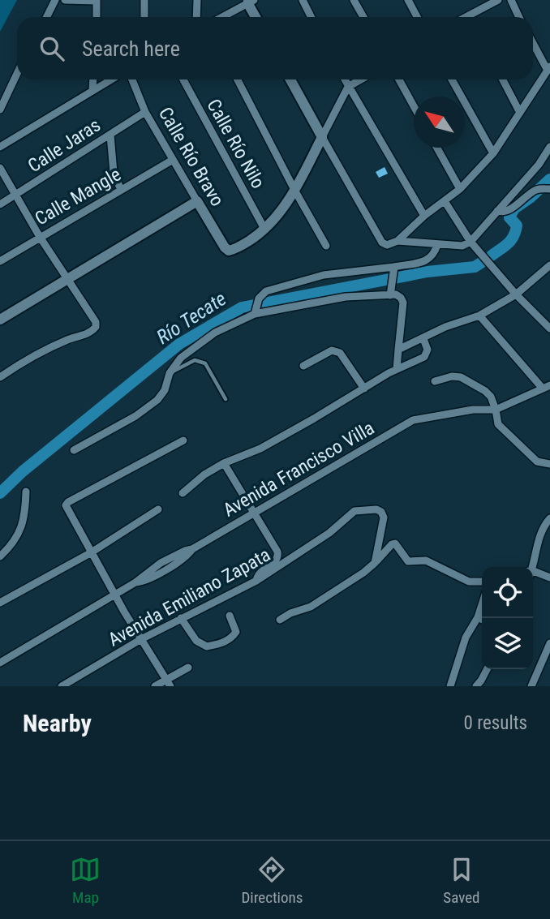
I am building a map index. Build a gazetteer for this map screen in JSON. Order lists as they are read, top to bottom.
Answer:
{
  "streets": {
    "street": [
      "Calle Río Nilo",
      "Calle Jaras",
      "Calle Río Bravo",
      "Calle Mangle",
      "Avenida Francisco Villa",
      "Avenida Emiliano Zapata"
    ]
  },
  "crossings": [
    ["Calle Río Nilo", "Calle Río Bravo"],
    ["Calle Jaras", "Calle Río Bravo"],
    ["Calle Río Bravo", "Calle Mangle"]
  ],
  "water": ["Río Tecate"],
  "north": "top left",
  "page": {
    "search": "Search here",
    "heading": ["Nearby", "0 results"],
    "nav": ["Map", "Directions", "Saved"]
  }
}
